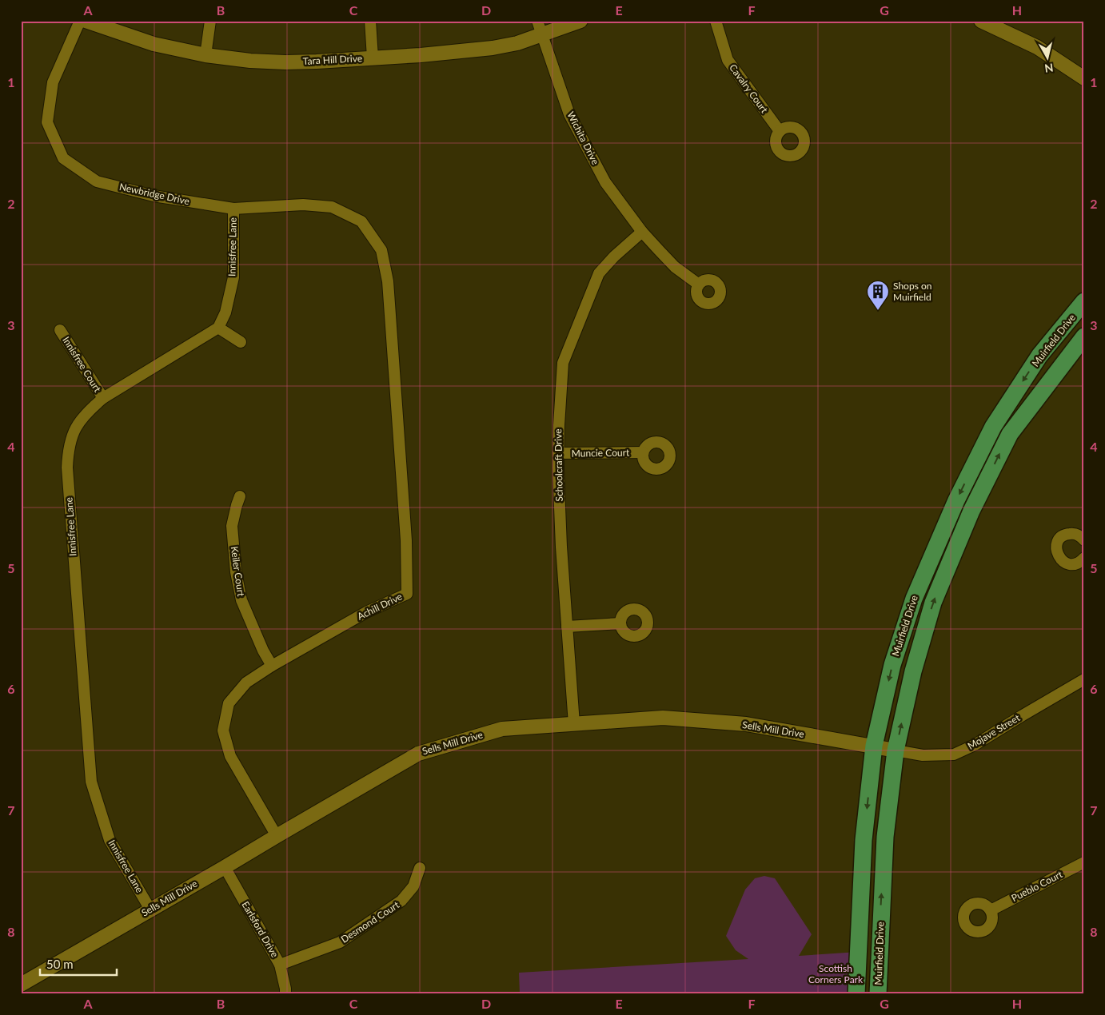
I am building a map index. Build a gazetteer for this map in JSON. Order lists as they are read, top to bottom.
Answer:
{
  "streets": {
    "main road": ["Muirfield Drive"],
    "street": [
      "Tara Hill Drive",
      "Cavalry Court",
      "Wichita Drive",
      "Newbridge Drive",
      "Innisfree Lane",
      "Innisfree Court",
      "Muncie Court",
      "Schoolcraft Drive",
      "Keiler Court",
      "Achill Drive",
      "Sells Mill Drive",
      "Mojave Street",
      "Pueblo Court",
      "Desmond Court",
      "Earlsford Drive"
    ]
  },
  "crossings": [
    ["Tara Hill Drive", "Wichita Drive"],
    ["Wichita Drive", "Schoolcraft Drive"],
    ["Newbridge Drive", "Innisfree Lane"],
    ["Newbridge Drive", "Achill Drive"],
    ["Innisfree Lane", "Innisfree Court"],
    ["Innisfree Lane", "Sells Mill Drive"],
    ["Muirfield Drive", "Sells Mill Drive"],
    ["Muirfield Drive", "Mojave Street"],
    ["Muncie Court", "Schoolcraft Drive"],
    ["Schoolcraft Drive", "Sells Mill Drive"],
    ["Keiler Court", "Achill Drive"],
    ["Achill Drive", "Sells Mill Drive"],
    ["Sells Mill Drive", "Mojave Street"],
    ["Sells Mill Drive", "Earlsford Drive"],
    ["Desmond Court", "Earlsford Drive"]
  ],
  "parks": ["Scottish Corners Park"],
  "places": {
    "building": ["Shops on Muirfield"]
  },
  "scale_bar": "50 m",
  "north": "bottom",
  "grid": {
    "columns": [
      "A",
      "B",
      "C",
      "D",
      "E",
      "F",
      "G",
      "H"
    ],
    "rows": [
      "1",
      "2",
      "3",
      "4",
      "5",
      "6",
      "7",
      "8"
    ]
  }
}
